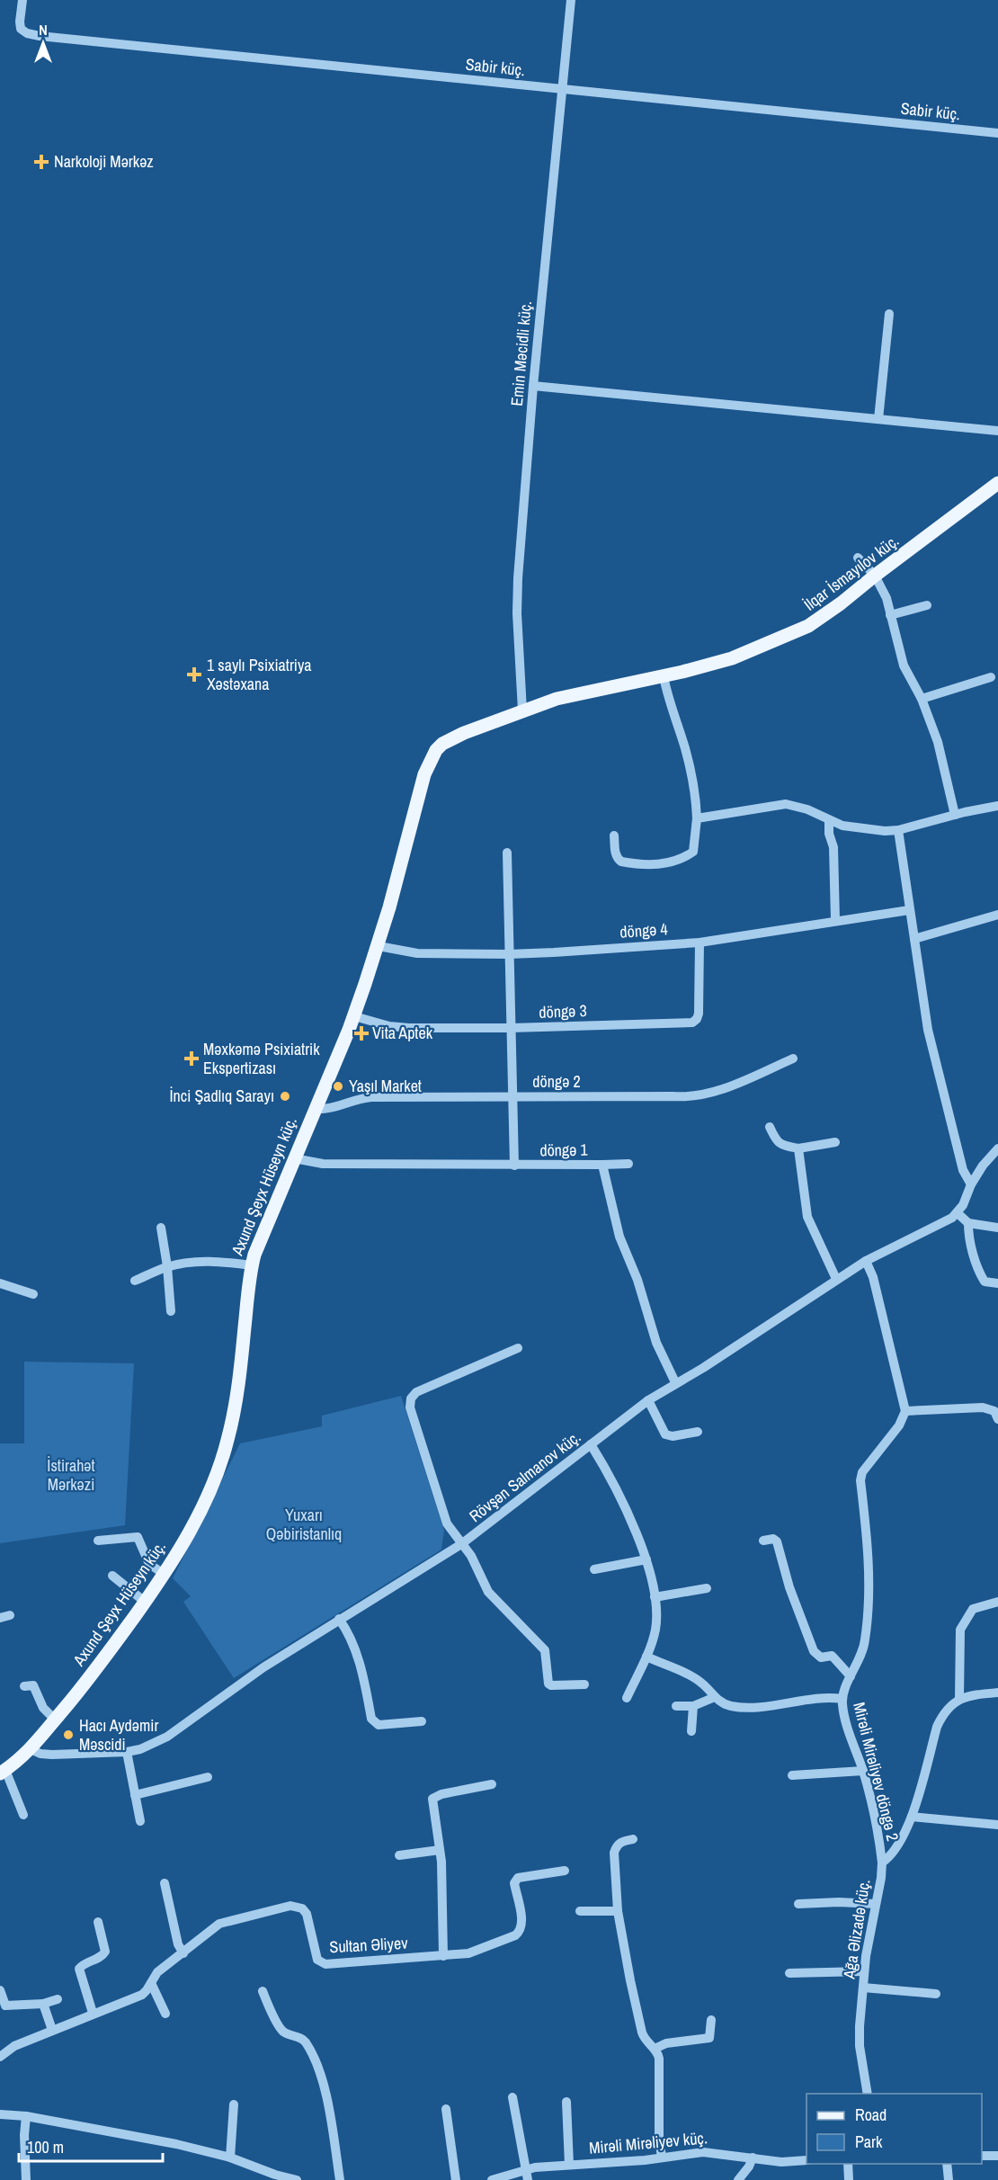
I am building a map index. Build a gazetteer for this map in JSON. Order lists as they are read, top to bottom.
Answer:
{
  "streets": {
    "main road": ["İlqar İsmayılov küç.", "Axund Şeyx Hüseyn küç."],
    "street": [
      "Sabir küç.",
      "Emin Məcidli küç.",
      "döngə 4",
      "döngə 3",
      "döngə 2",
      "döngə 1",
      "Rövşən Salmanov küç.",
      "Mirəli Mirəliyev döngə 2",
      "Ağa Əlizadə küç.",
      "Sultan Əliyev",
      "Mirəli Mirəliyev küç."
    ]
  },
  "crossings": [
    ["Sabir küç.", "Emin Məcidli küç."],
    ["Emin Məcidli küç.", "İlqar İsmayılov küç."],
    ["Emin Məcidli küç.", "Axund Şeyx Hüseyn küç."],
    ["İlqar İsmayılov küç.", "Axund Şeyx Hüseyn küç."],
    ["döngə 4", "döngə 3"],
    ["döngə 4", "Axund Şeyx Hüseyn küç."],
    ["döngə 3", "Axund Şeyx Hüseyn küç."],
    ["döngə 2", "Axund Şeyx Hüseyn küç."],
    ["döngə 1", "Axund Şeyx Hüseyn küç."],
    ["döngə 1", "Rövşən Salmanov küç."],
    ["Axund Şeyx Hüseyn küç.", "Rövşən Salmanov küç."],
    ["Mirəli Mirəliyev döngə 2", "Ağa Əlizadə küç."]
  ],
  "parks": ["İstirahət Mərkəzi", "Yuxarı Qəbiristanlıq"],
  "places": {
    "health": [
      "Narkoloji Mərkəz",
      "1 saylı Psixiatriya Xəstəxana",
      "Vita Aptek",
      "Məxkəmə Psixiatrik Ekspertizası"
    ],
    "other": ["Yaşıl Market", "İnci Şadlıq Sarayı", "Hacı Aydəmir Məscidi"]
  },
  "legend": ["Road", "Park"],
  "scale_bar": "100 m",
  "north": "top"
}
